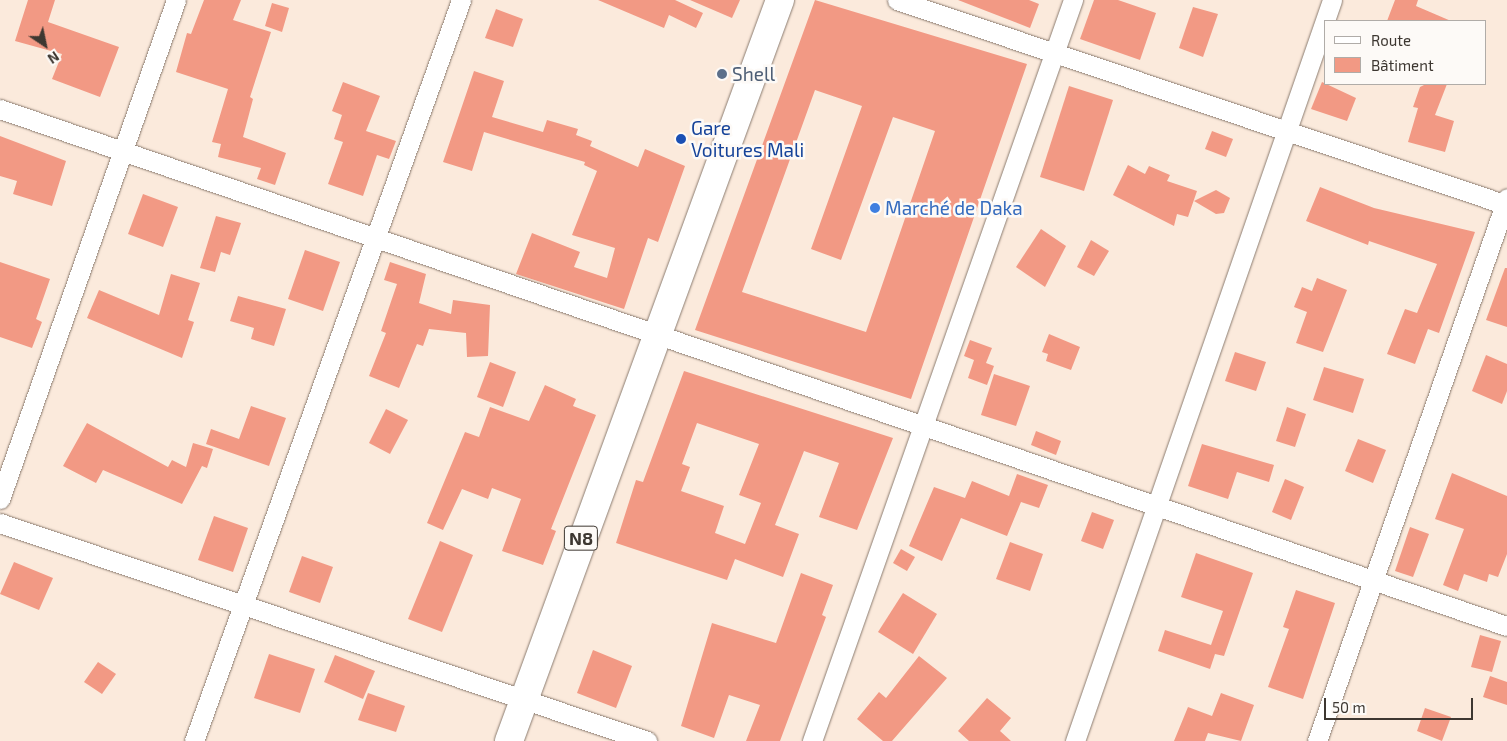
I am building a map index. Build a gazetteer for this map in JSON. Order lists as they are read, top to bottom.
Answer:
{
  "streets": {
    "main road": ["N8"]
  },
  "places": ["Shell", "Gare Voitures Mali", "Marché de Daka"],
  "legend": ["Route", "Bâtiment"],
  "scale_bar": "50 m",
  "north": "bottom right"
}
